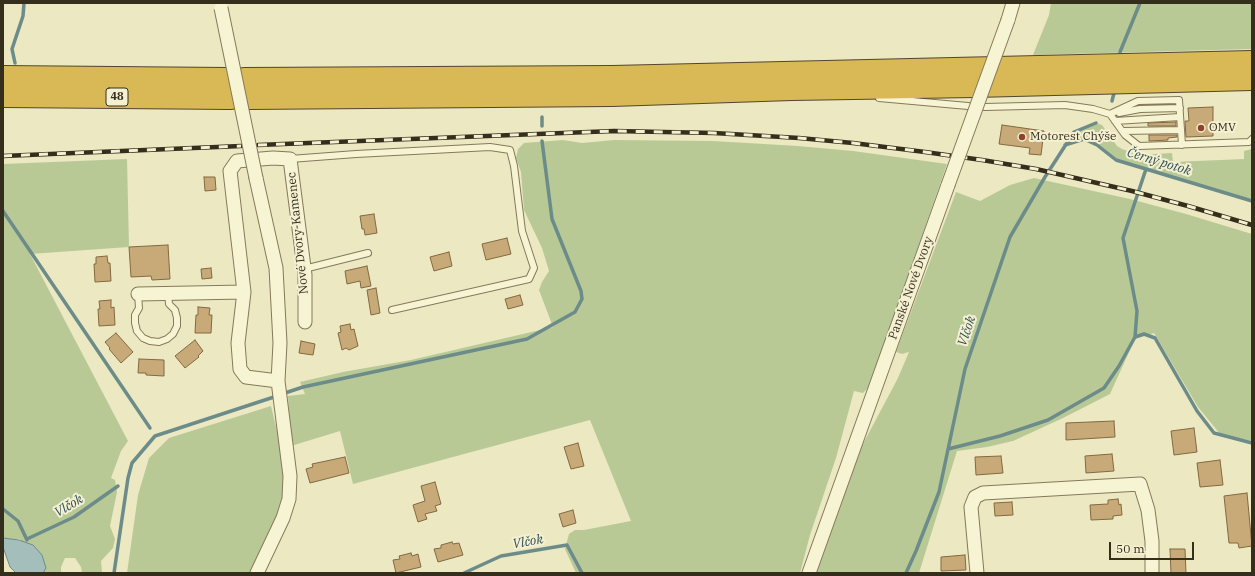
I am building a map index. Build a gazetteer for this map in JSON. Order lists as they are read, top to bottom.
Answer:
{
  "streets": {
    "highway": ["48"],
    "street": ["Nové Dvory-Kamenec", "Panské Nové Dvory"]
  },
  "water": ["Černý potok", "Vlčok"],
  "places": ["OMV", "Motorest Chýše"],
  "scale_bar": "50 m"
}
